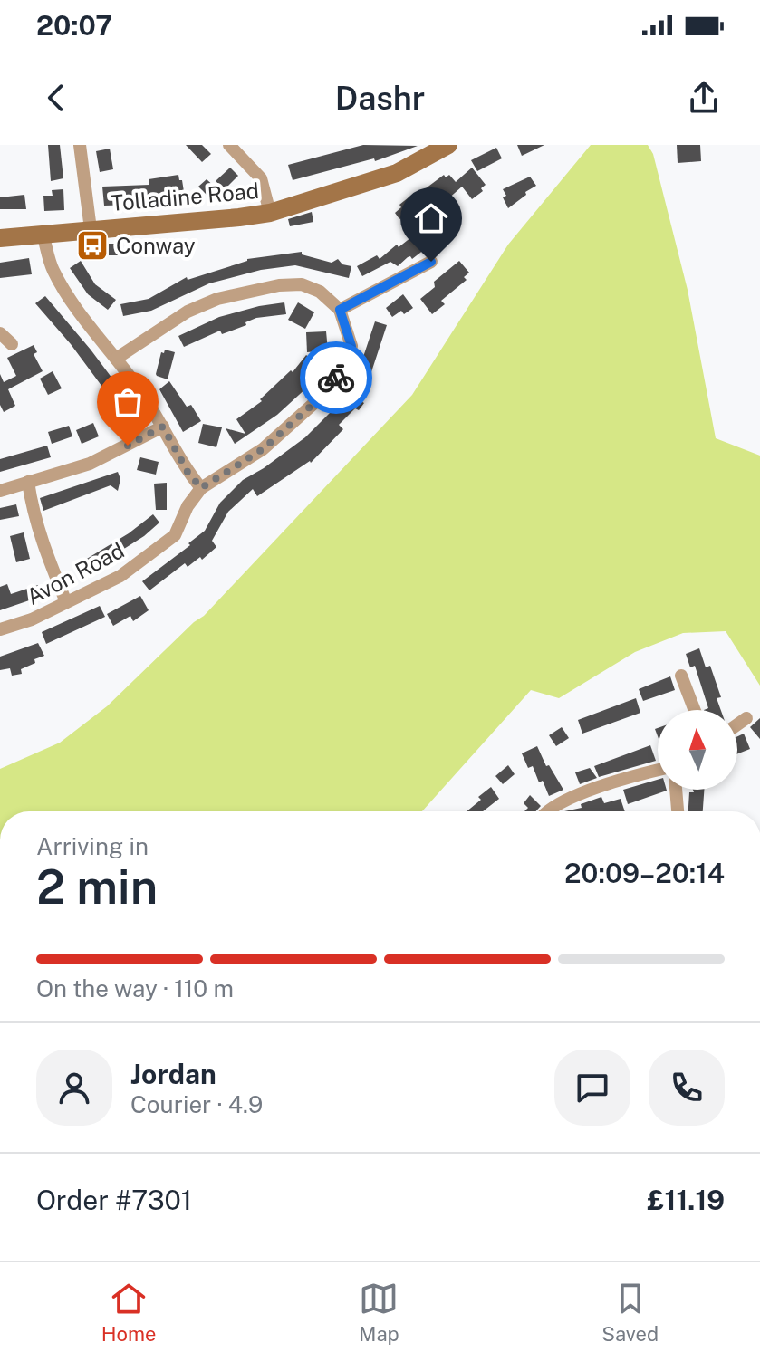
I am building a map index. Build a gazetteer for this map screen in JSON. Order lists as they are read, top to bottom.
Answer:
{
  "streets": {
    "main road": ["Tolladine Road"],
    "street": ["Avon Road"]
  },
  "places": {
    "bus stop": ["Conway"]
  },
  "north": "top",
  "page": {
    "status": "20:07",
    "header": "Dashr",
    "heading": ["2 min", "Arriving in", "20:09–20:14"],
    "panel": [
      "Jordan",
      "Courier · 4.9",
      "Order #7301",
      "£11.19"
    ],
    "bar": "On the way · 110 m",
    "tabs": ["Home", "Map", "Saved"]
  }
}
